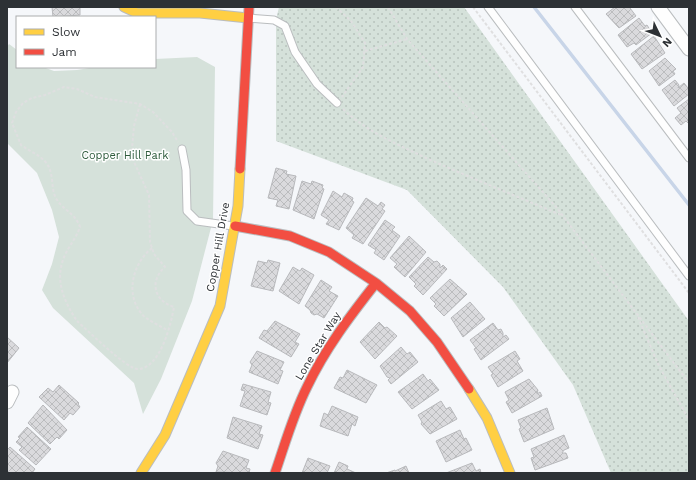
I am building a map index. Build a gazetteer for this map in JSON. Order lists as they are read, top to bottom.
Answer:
{
  "streets": {
    "street": ["Copper Hill Drive", "Lone Star Way"]
  },
  "parks": ["Copper Hill Park"],
  "legend": ["Slow", "Jam"],
  "north": "bottom right"
}
